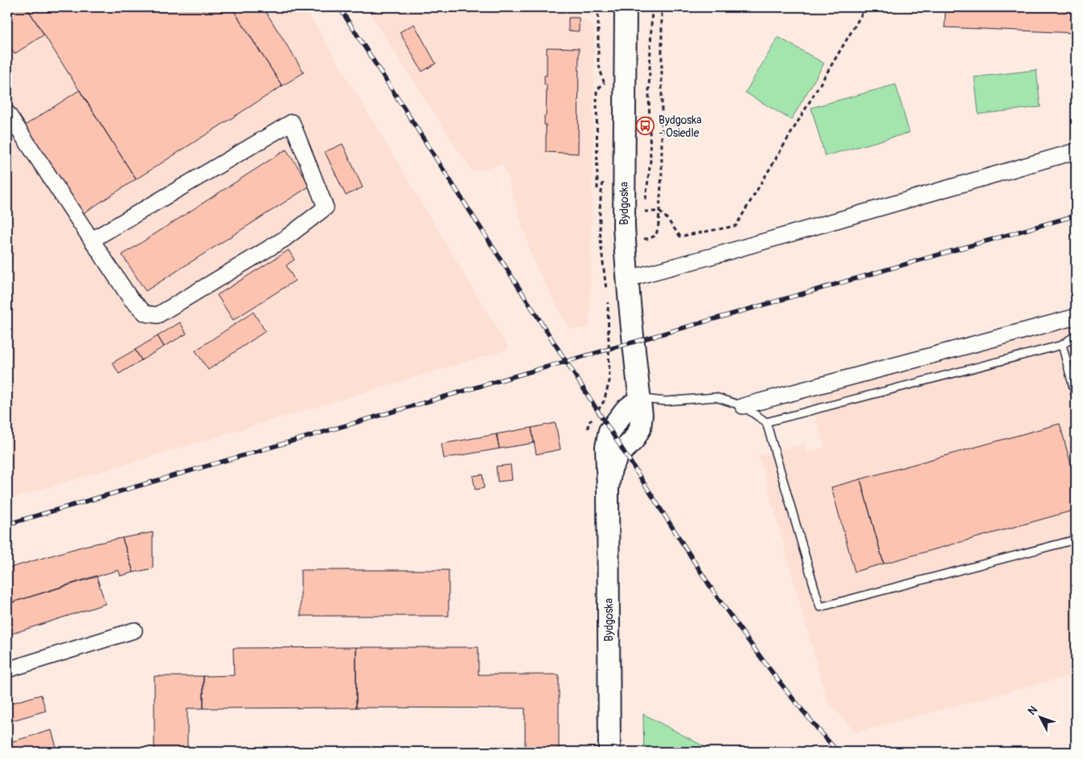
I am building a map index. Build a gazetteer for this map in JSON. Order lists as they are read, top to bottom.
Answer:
{
  "streets": {
    "street": ["Bydgoska"]
  },
  "places": {
    "bus stop": ["Bydgoska - Osiedle"]
  },
  "north": "top left"
}
